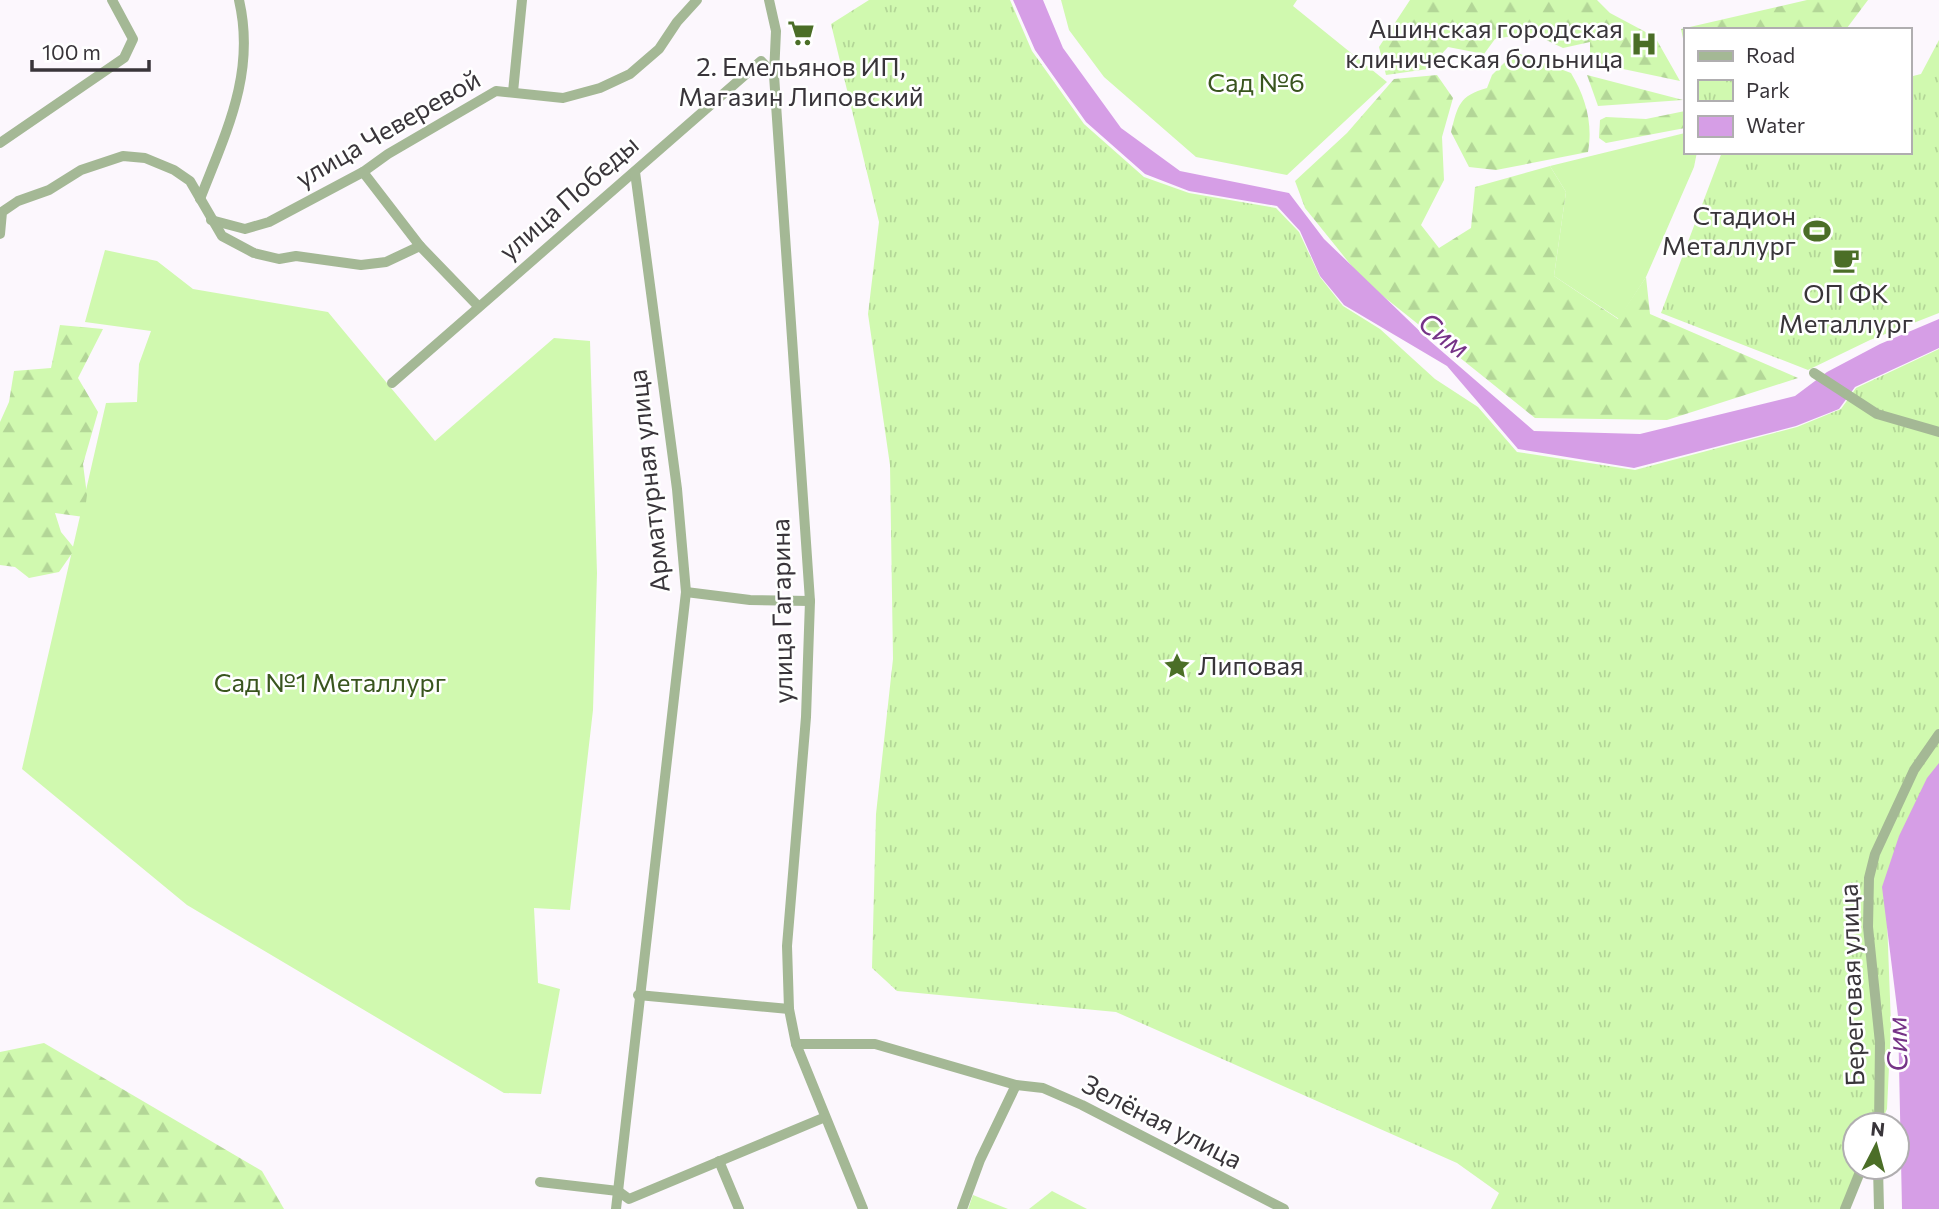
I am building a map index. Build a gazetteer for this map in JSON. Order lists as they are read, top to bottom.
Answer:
{
  "streets": {
    "street": [
      "улица Чеверевой",
      "улица Победы",
      "Арматурная улица",
      "улица Гагарина",
      "Береговая улица",
      "Зелёная улица"
    ]
  },
  "crossings": [
    ["улица Победы", "Арматурная улица"],
    ["улица Победы", "улица Гагарина"],
    ["улица Гагарина", "Зелёная улица"]
  ],
  "water": ["Сим"],
  "parks": ["Сад №6", "Сад №1 Металлург"],
  "places": {
    "supermarket": ["2. Емельянов ИП, Магазин Липовский"],
    "hospital": ["Ашинская городская клиническая больница"],
    "sports": ["Стадион Металлург"],
    "cafe": ["ОП ФК Металлург"],
    "place": ["Липовая"]
  },
  "legend": ["Road", "Park", "Water"],
  "scale_bar": "100 m",
  "north": "top"
}
